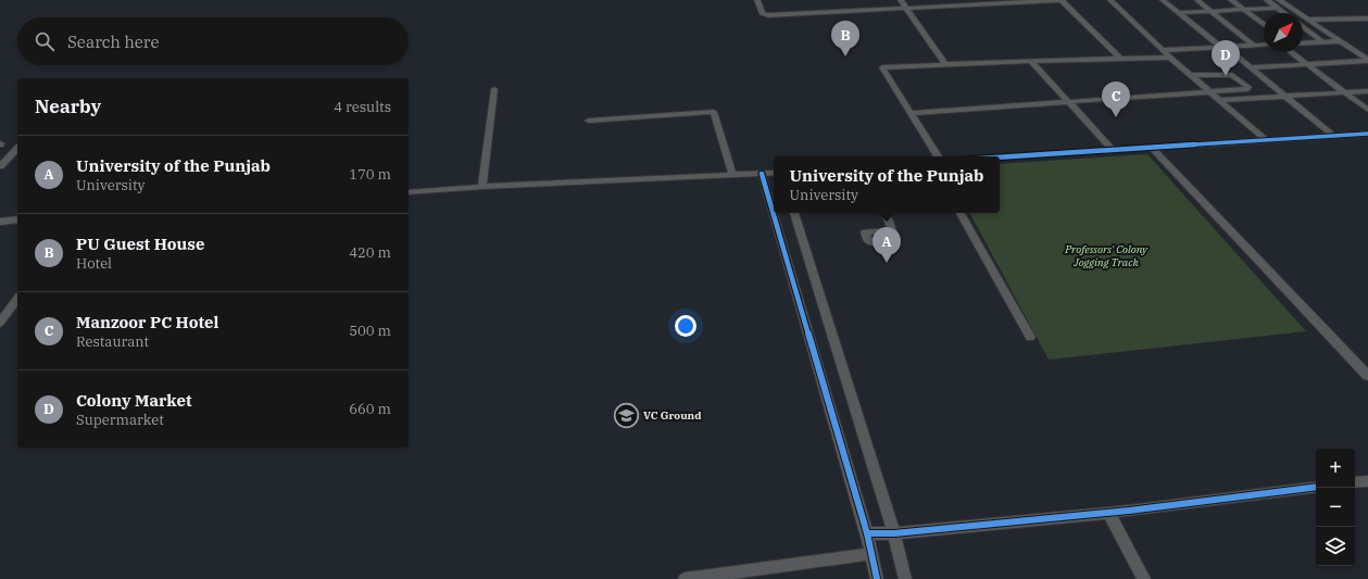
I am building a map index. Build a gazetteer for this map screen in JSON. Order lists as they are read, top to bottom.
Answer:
{
  "parks": ["Professors' Colony Jogging Track"],
  "places": {
    "school or university": ["VC Ground"]
  },
  "north": "top right",
  "page": {
    "search": "Search here",
    "pins": [
      "B",
      "D",
      "C",
      "A"
    ],
    "heading": ["Nearby", "4 results"],
    "list": [
      {
        "mark": "A",
        "name": "University of the Punjab",
        "note": "University",
        "value": "170 m"
      },
      {
        "mark": "B",
        "name": "PU Guest House",
        "note": "Hotel",
        "value": "420 m"
      },
      {
        "mark": "C",
        "name": "Manzoor PC Hotel",
        "note": "Restaurant",
        "value": "500 m"
      },
      {
        "mark": "D",
        "name": "Colony Market",
        "note": "Supermarket",
        "value": "660 m"
      }
    ],
    "popup": ["University of the Punjab", "University"],
    "map_buttons": ["+", "−"]
  }
}
